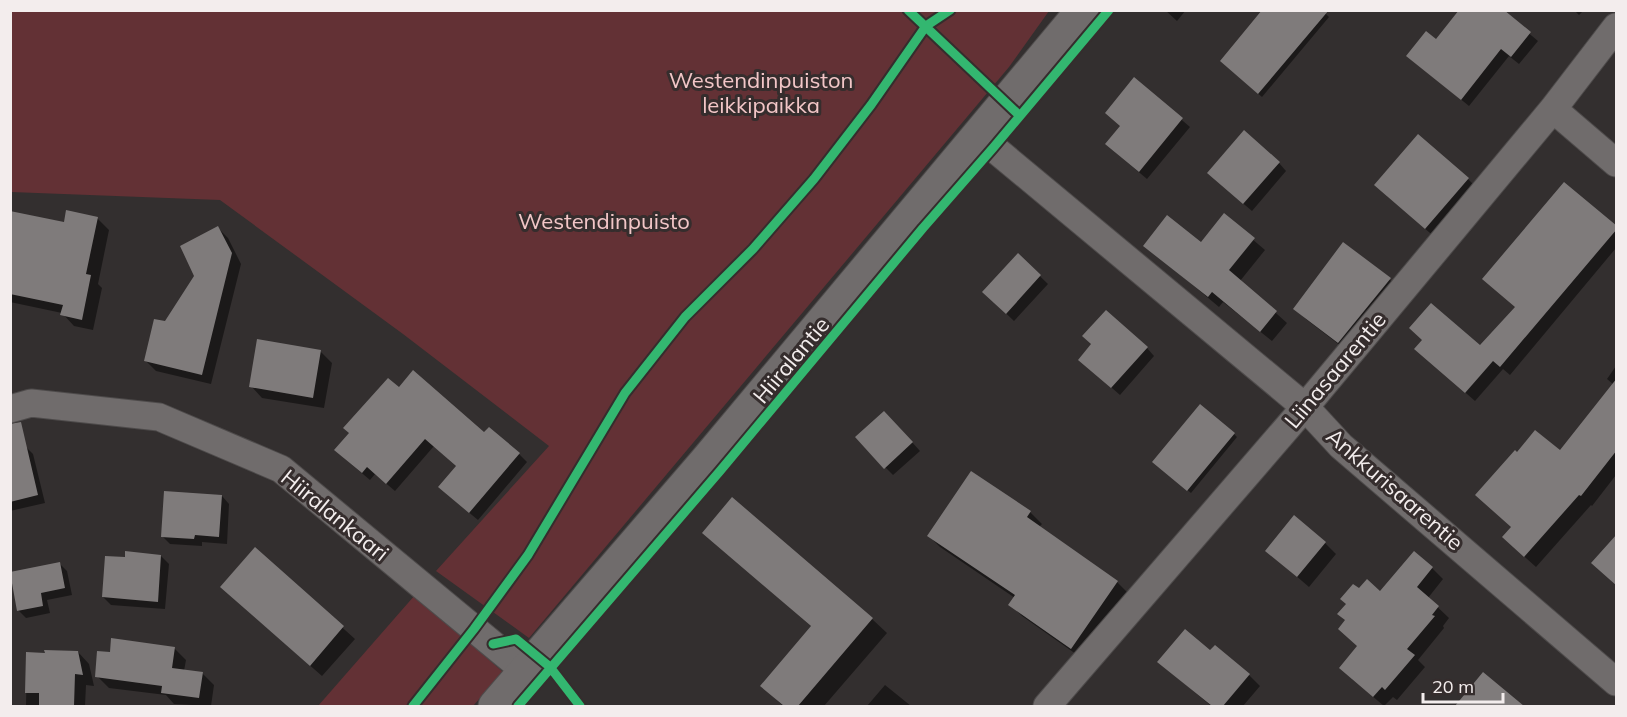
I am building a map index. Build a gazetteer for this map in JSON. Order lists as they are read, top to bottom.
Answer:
{
  "streets": {
    "street": [
      "Hiiralantie",
      "Liinasaarentie",
      "Ankkurisaarentie",
      "Hiiralankaari"
    ]
  },
  "crossings": [
    ["Hiiralantie", "Ankkurisaarentie"],
    ["Hiiralantie", "Hiiralankaari"],
    ["Liinasaarentie", "Ankkurisaarentie"]
  ],
  "parks": ["Westendinpuiston leikkipaikka", "Westendinpuisto"],
  "scale_bar": "20 m"
}
